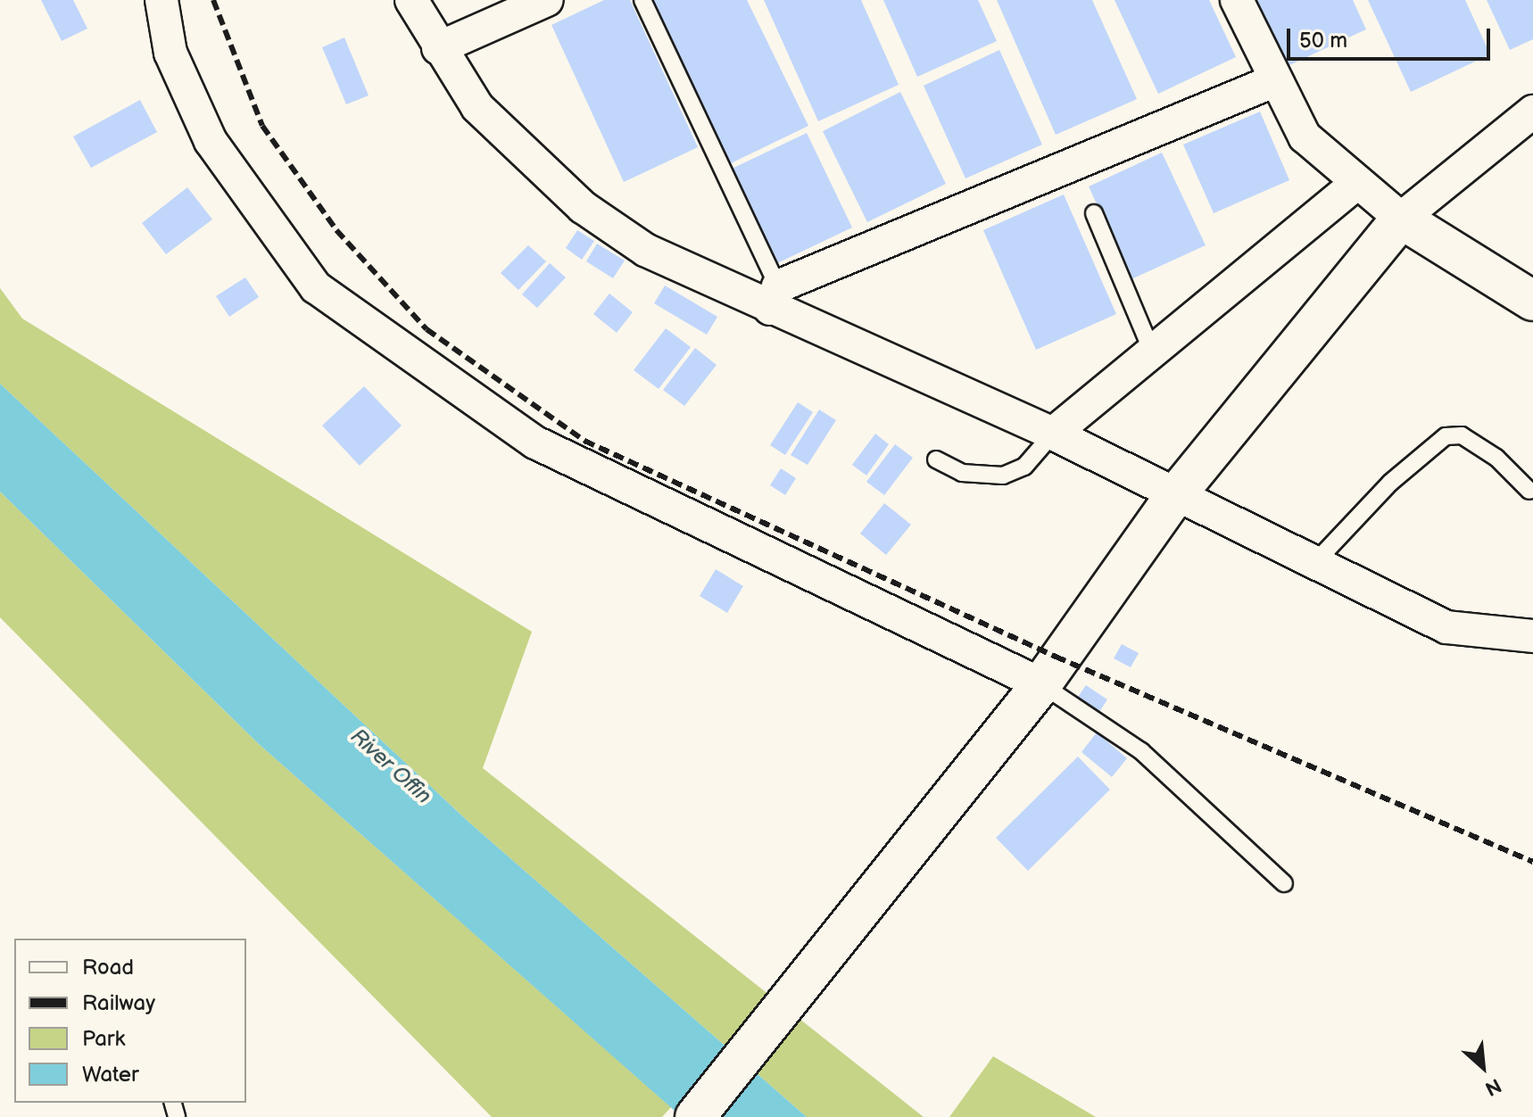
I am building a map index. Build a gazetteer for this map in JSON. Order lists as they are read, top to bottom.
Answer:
{
  "water": ["River Offin"],
  "legend": [
    "Road",
    "Railway",
    "Park",
    "Water"
  ],
  "scale_bar": "50 m",
  "north": "bottom right"
}
